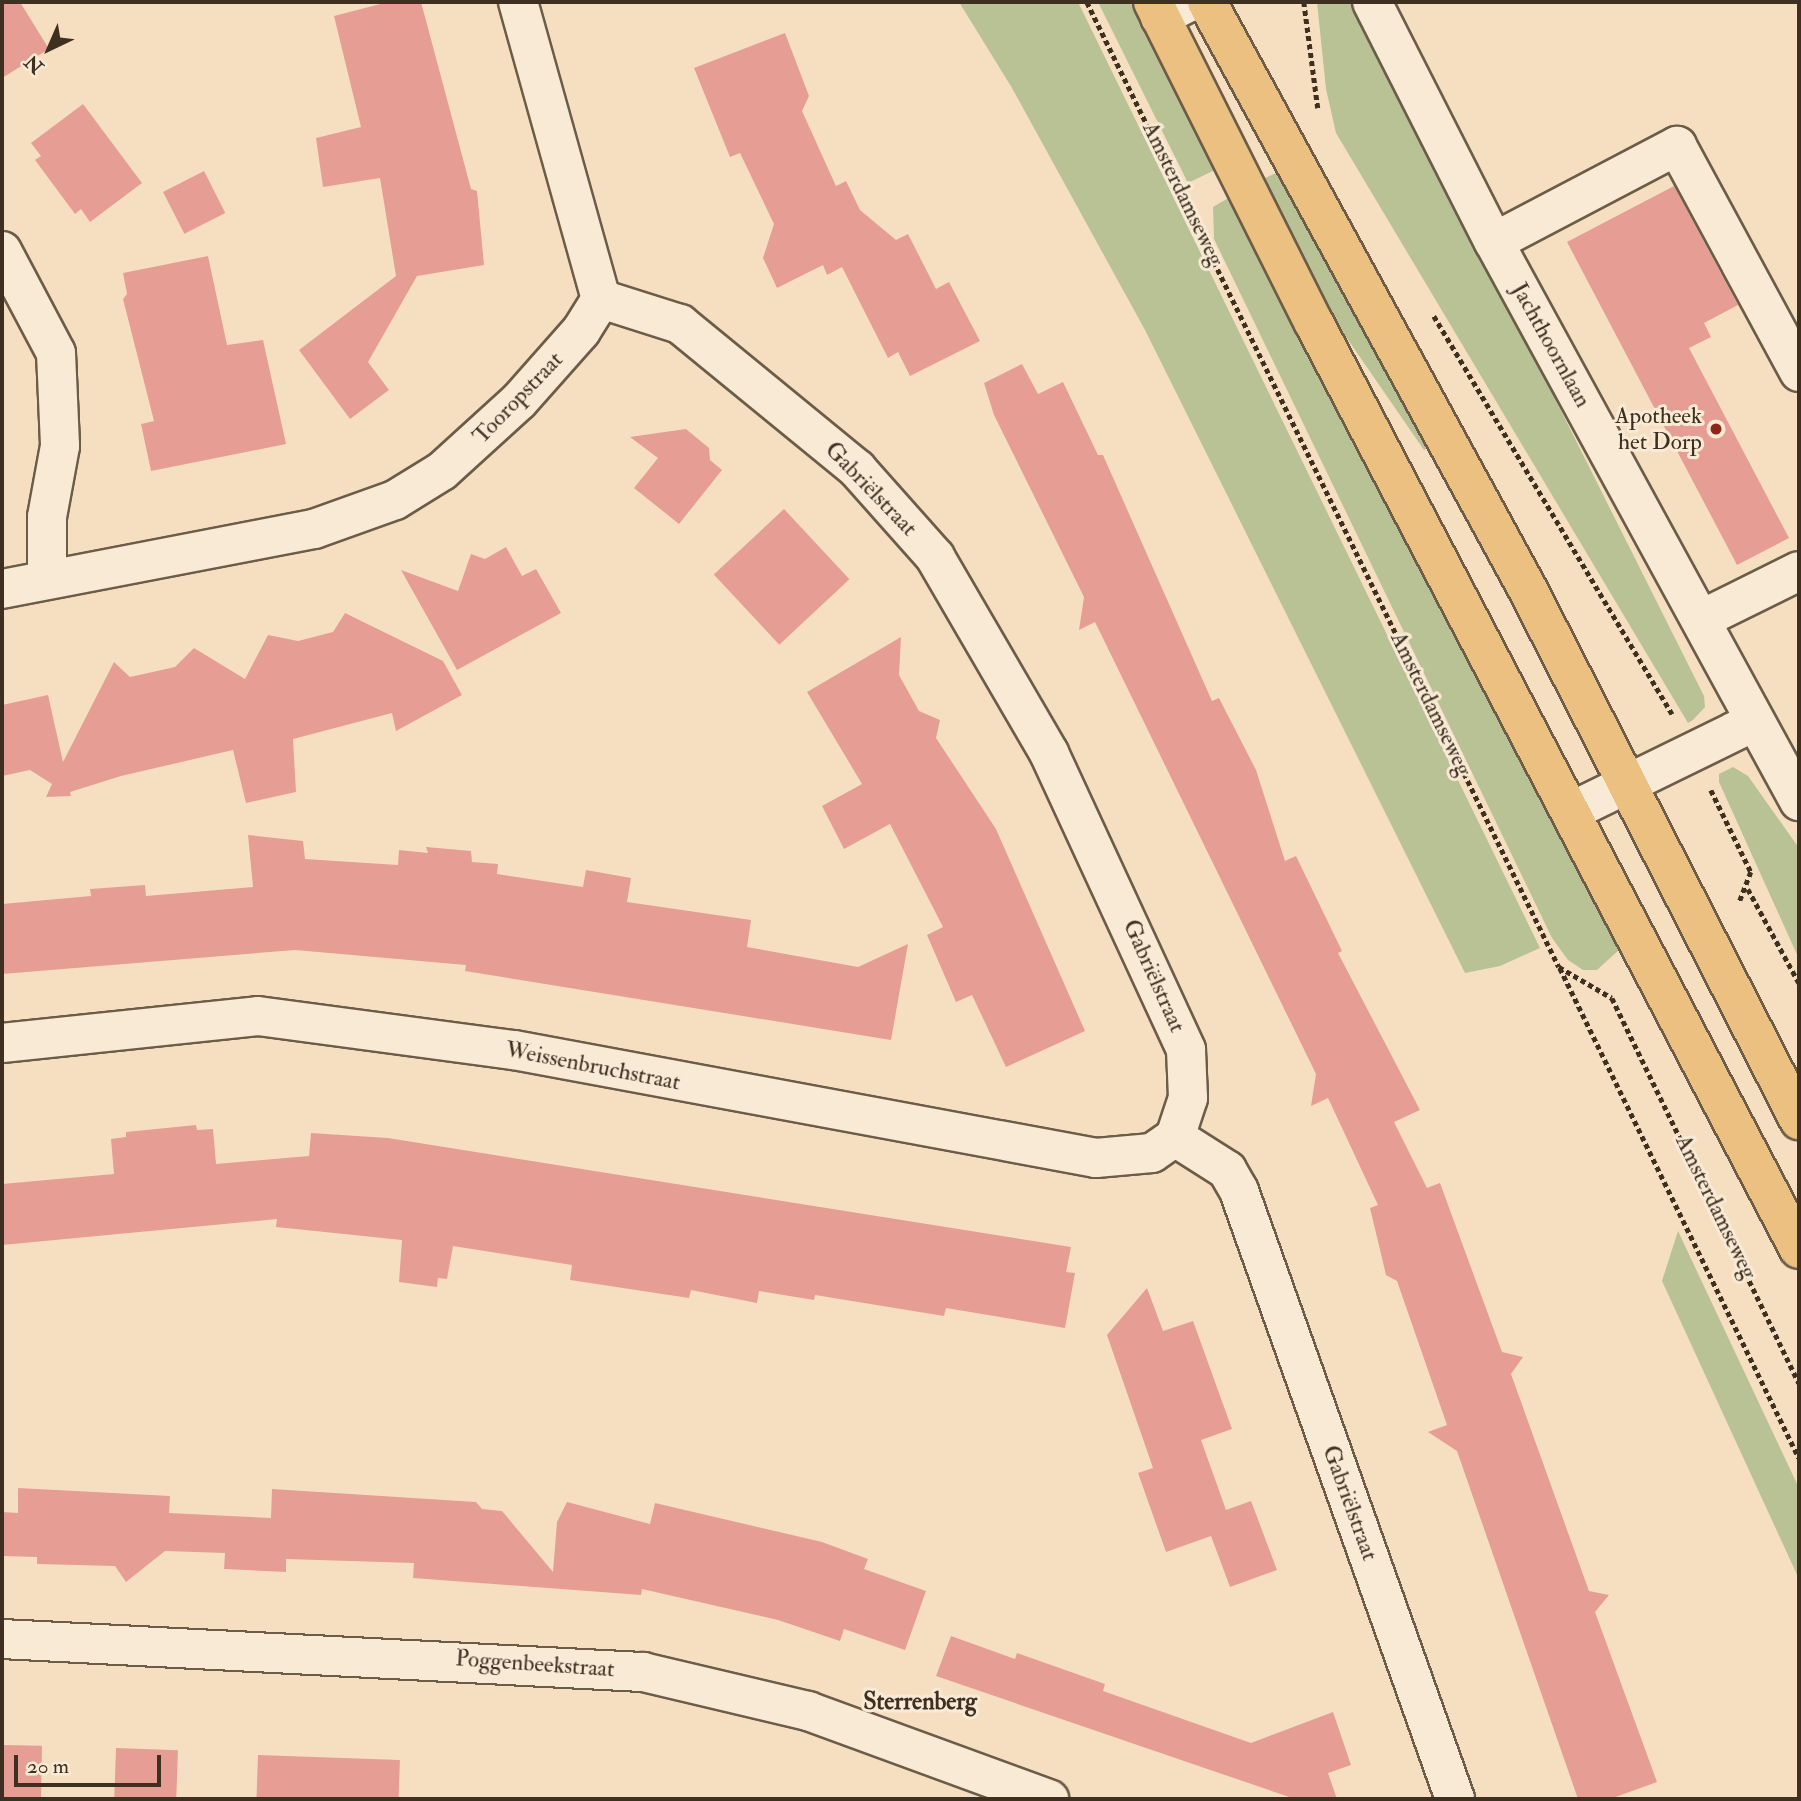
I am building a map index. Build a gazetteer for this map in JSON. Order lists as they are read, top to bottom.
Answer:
{
  "streets": {
    "street": [
      "Jachthoornlaan",
      "Tooropstraat",
      "Gabriëlstraat",
      "Weissenbruchstraat",
      "Poggenbeekstraat"
    ],
    "path": ["Amsterdamseweg"]
  },
  "crossings": [
    ["Tooropstraat", "Gabriëlstraat"],
    ["Gabriëlstraat", "Weissenbruchstraat"]
  ],
  "districts": ["Sterrenberg"],
  "places": ["Apotheek het Dorp"],
  "scale_bar": "20 m",
  "north": "bottom left"
}
